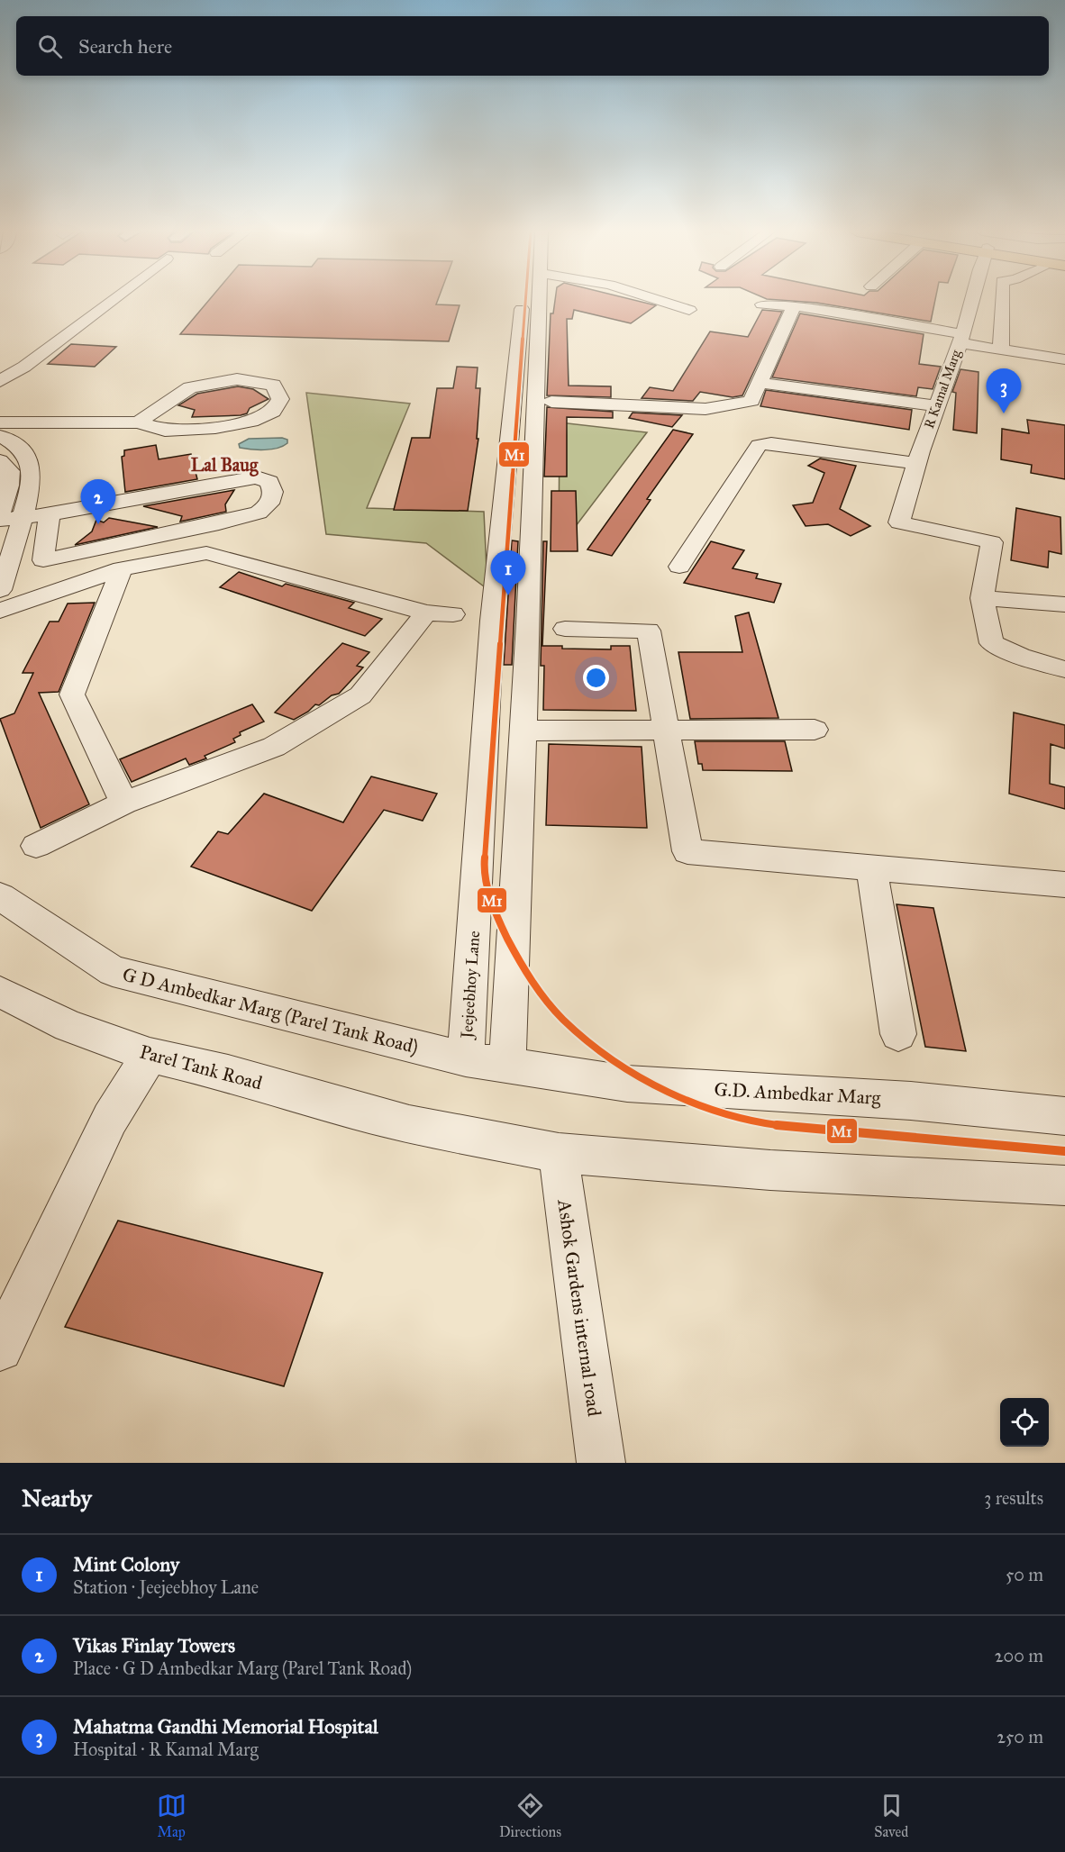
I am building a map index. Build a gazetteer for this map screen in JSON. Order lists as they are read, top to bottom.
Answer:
{
  "streets": {
    "street": [
      "R Kamal Marg",
      "Jeejeebhoy Lane",
      "G D Ambedkar Marg (Parel Tank Road)",
      "Parel Tank Road",
      "G.D. Ambedkar Marg",
      "Ashok Gardens internal road"
    ]
  },
  "crossings": [
    ["Jeejeebhoy Lane", "G D Ambedkar Marg (Parel Tank Road)"],
    ["Jeejeebhoy Lane", "G.D. Ambedkar Marg"],
    ["G D Ambedkar Marg (Parel Tank Road)", "G.D. Ambedkar Marg"],
    ["Parel Tank Road", "Ashok Gardens internal road"]
  ],
  "districts": ["Lal Baug"],
  "lines": ["transit line M1"],
  "page": {
    "search": "Search here",
    "pins": ["3", "2", "1"],
    "heading": ["Nearby", "3 results"],
    "list": [
      {
        "mark": "1",
        "name": "Mint Colony",
        "note": "Station · Jeejeebhoy Lane",
        "value": "50 m"
      },
      {
        "mark": "2",
        "name": "Vikas Finlay Towers",
        "note": "Place · G D Ambedkar Marg (Parel Tank Road)",
        "value": "200 m"
      },
      {
        "mark": "3",
        "name": "Mahatma Gandhi Memorial Hospital",
        "note": "Hospital · R Kamal Marg",
        "value": "250 m"
      }
    ],
    "nav": ["Map", "Directions", "Saved"]
  }
}
